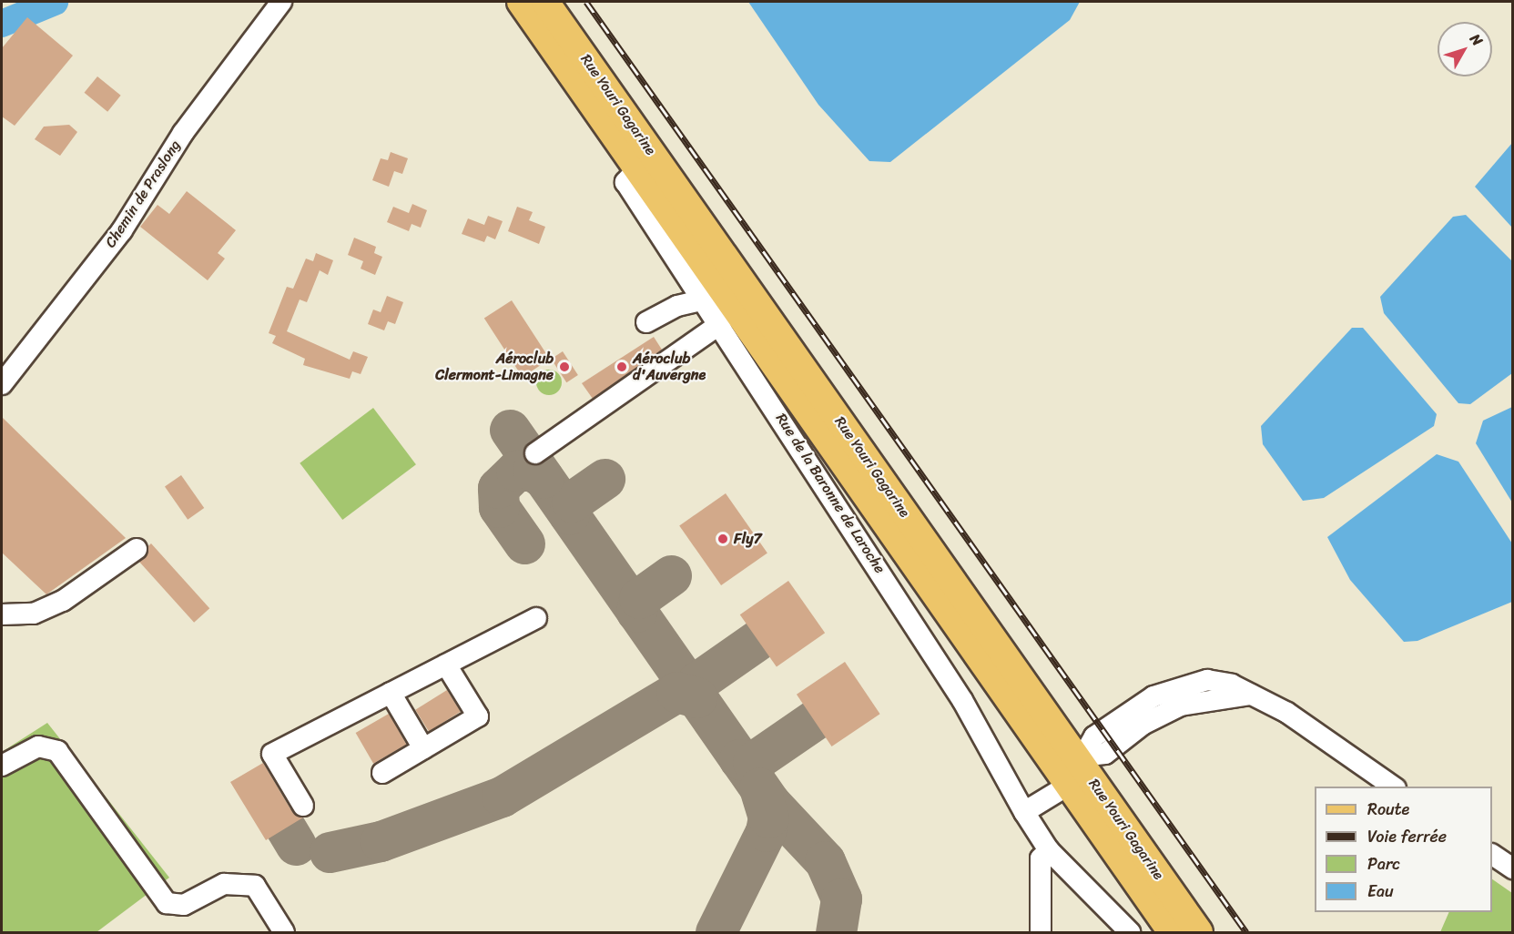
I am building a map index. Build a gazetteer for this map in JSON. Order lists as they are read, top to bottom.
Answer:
{
  "streets": {
    "main road": ["Rue Youri Gagarine"],
    "street": ["Chemin de Praslong", "Rue de la Baronne de Laroche"]
  },
  "crossings": [
    ["Rue Youri Gagarine", "Rue de la Baronne de Laroche"]
  ],
  "places": ["Aéroclub Clermont-Limagne", "Aéroclub d'Auvergne", "Fly7"],
  "legend": [
    "Route",
    "Voie ferrée",
    "Parc",
    "Eau"
  ],
  "north": "top right"
}
